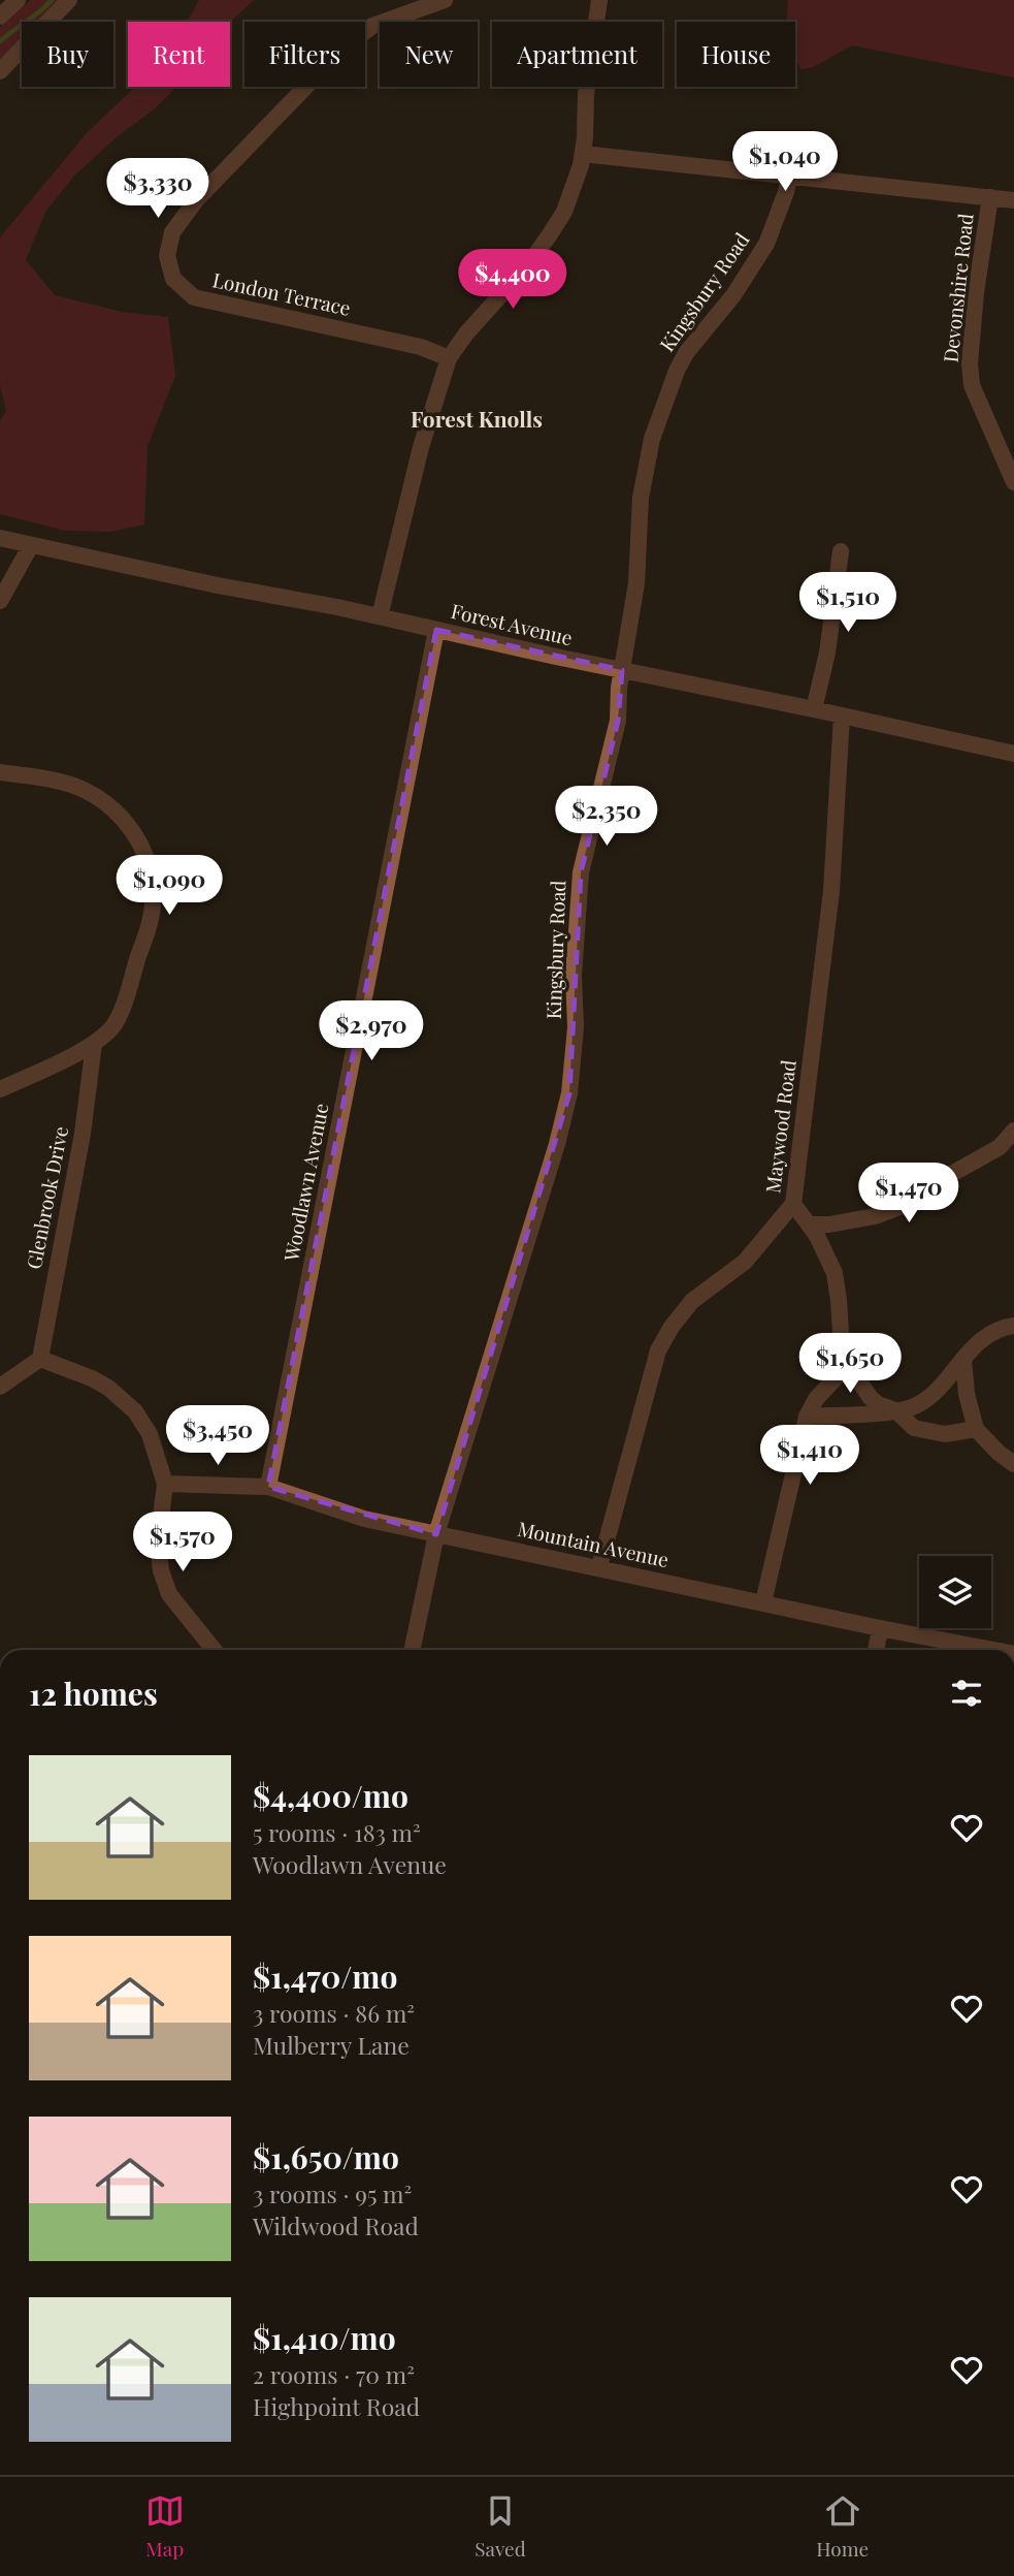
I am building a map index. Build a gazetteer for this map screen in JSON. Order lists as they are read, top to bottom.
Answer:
{
  "streets": {
    "street": [
      "Devonshire Road",
      "Kingsbury Road",
      "London Terrace",
      "Forest Avenue",
      "Maywood Road",
      "Woodlawn Avenue",
      "Glenbrook Drive",
      "Mountain Avenue"
    ]
  },
  "crossings": [
    ["Devonshire Road", "Kingsbury Road"],
    ["Kingsbury Road", "Forest Avenue"],
    ["Kingsbury Road", "Mountain Avenue"],
    ["Forest Avenue", "Maywood Road"],
    ["Forest Avenue", "Woodlawn Avenue"],
    ["Maywood Road", "Mountain Avenue"],
    ["Woodlawn Avenue", "Mountain Avenue"]
  ],
  "districts": ["Forest Knolls"],
  "page": {
    "chip": [
      "Buy",
      "Rent",
      "Filters",
      "New",
      "Apartment",
      "House"
    ],
    "price": [
      "$1,040",
      "$3,330",
      "$4,400",
      "$1,510",
      "$2,350",
      "$1,090",
      "$2,970",
      "$1,470",
      "$1,650",
      "$3,450",
      "$1,410",
      "$1,570"
    ],
    "heading": "12 homes",
    "list": [
      {
        "name": "$4,400/mo",
        "note": "5 rooms · 183 m² · Woodlawn Avenue"
      },
      {
        "name": "$1,470/mo",
        "note": "3 rooms · 86 m² · Mulberry Lane"
      },
      {
        "name": "$1,650/mo",
        "note": "3 rooms · 95 m² · Wildwood Road"
      },
      {
        "name": "$1,410/mo",
        "note": "2 rooms · 70 m² · Highpoint Road"
      }
    ],
    "tabs": ["Map", "Saved", "Home"]
  }
}
